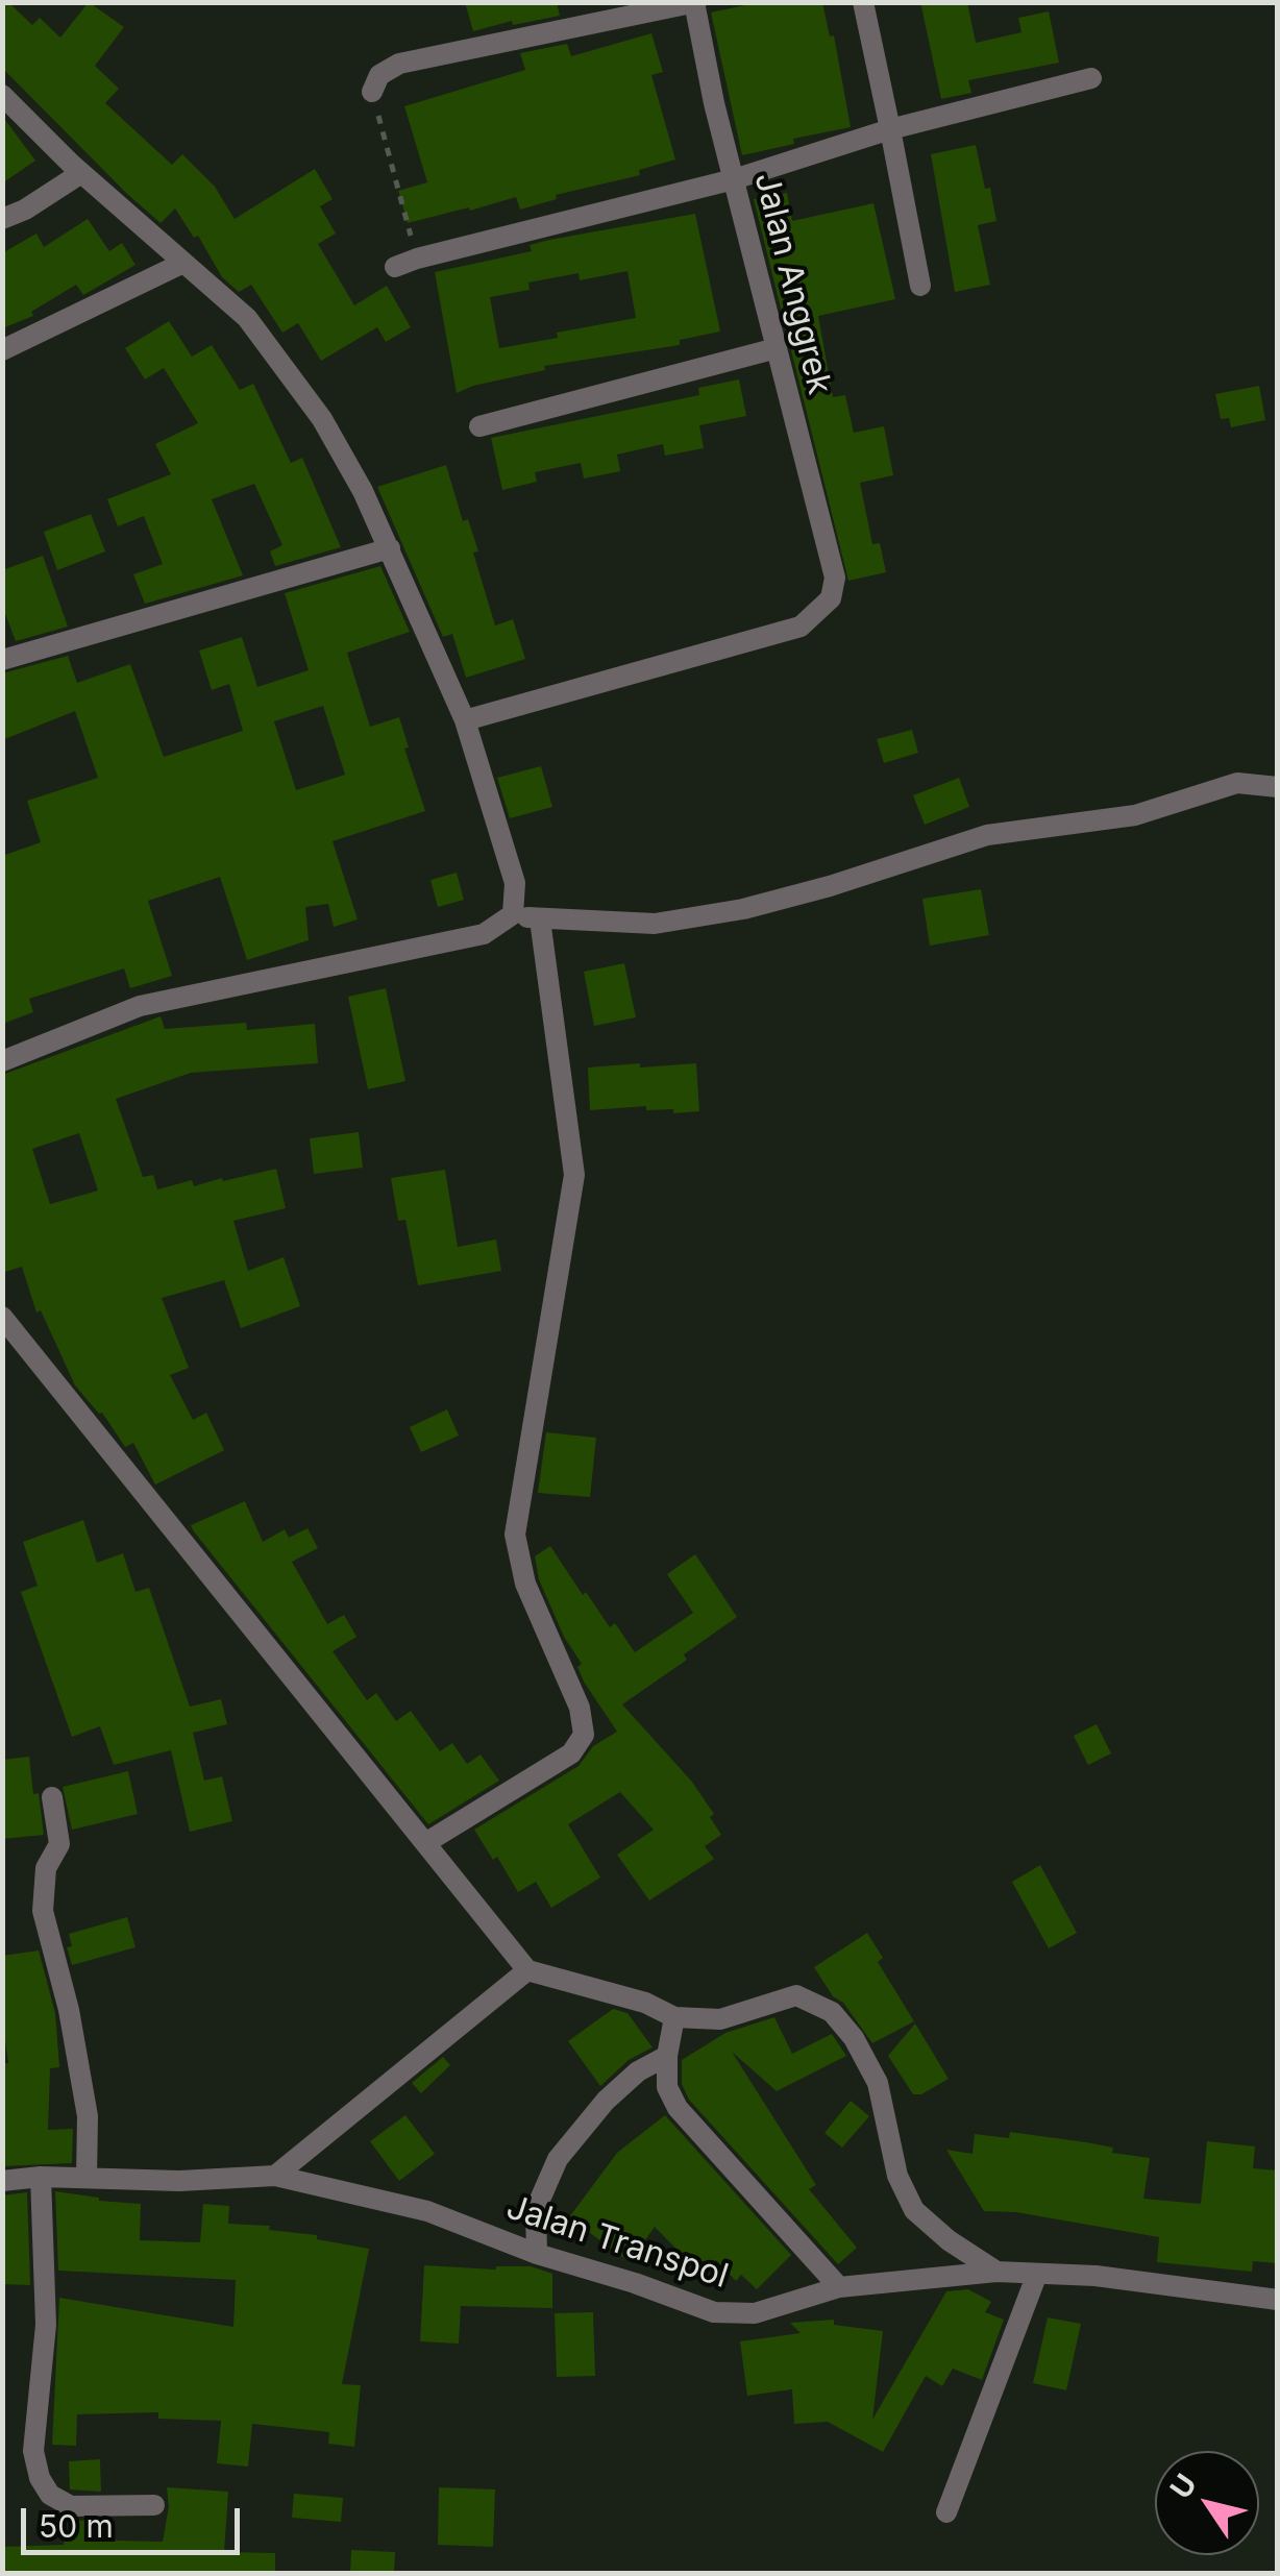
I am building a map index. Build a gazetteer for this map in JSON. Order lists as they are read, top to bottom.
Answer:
{
  "streets": {
    "street": ["Jalan Anggrek", "Jalan Transpol"]
  },
  "scale_bar": "50 m",
  "north": "top left"
}
